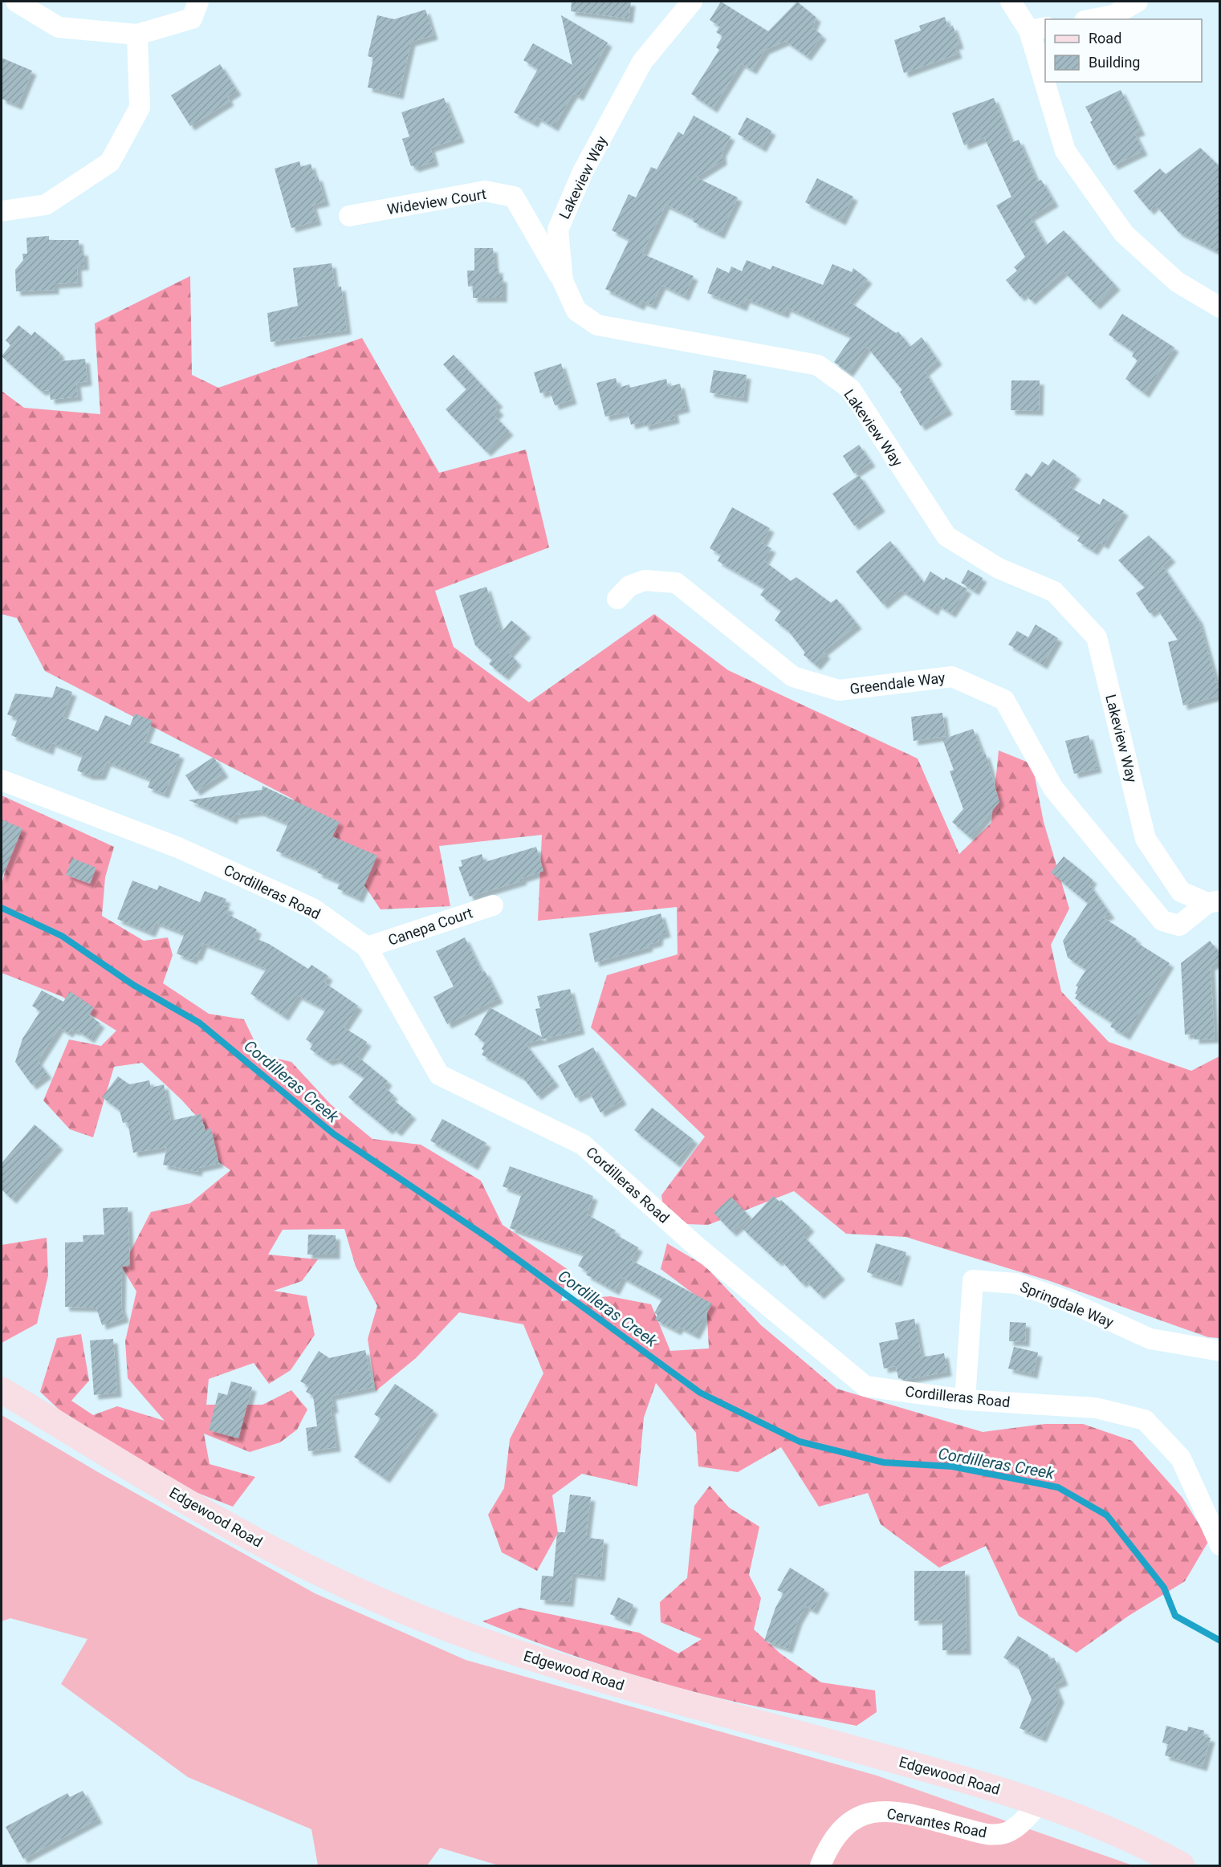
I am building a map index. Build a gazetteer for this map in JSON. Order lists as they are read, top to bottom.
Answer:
{
  "streets": {
    "main road": ["Edgewood Road"],
    "street": [
      "Lakeview Way",
      "Wideview Court",
      "Greendale Way",
      "Cordilleras Road",
      "Canepa Court",
      "Springdale Way",
      "Cervantes Road"
    ]
  },
  "crossings": [
    ["Lakeview Way", "Wideview Court"],
    ["Lakeview Way", "Greendale Way"],
    ["Cordilleras Road", "Canepa Court"],
    ["Cordilleras Road", "Springdale Way"],
    ["Edgewood Road", "Cervantes Road"]
  ],
  "water": ["Cordilleras Creek"],
  "legend": ["Road", "Building"]
}
